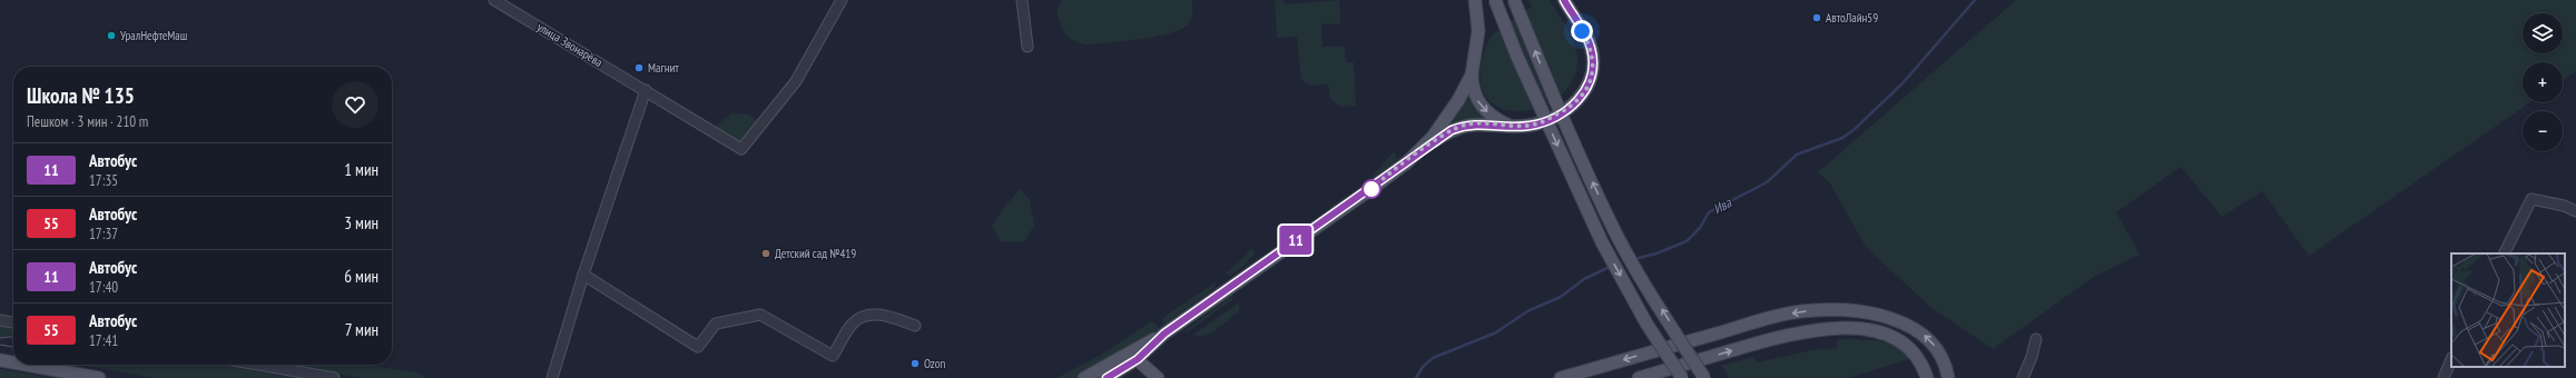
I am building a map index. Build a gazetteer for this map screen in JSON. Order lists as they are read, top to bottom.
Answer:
{
  "streets": {
    "street": ["улица Звонарёва"]
  },
  "water": ["Ива"],
  "places": [
    "АвтоЛайн59",
    "УралНефтеМаш",
    "Магнит",
    "Детский сад №419",
    "Ozon"
  ],
  "lines": ["bus line 11"],
  "page": {
    "on_map": "11",
    "map_buttons": ["+", "−"],
    "heading": ["Школа № 135", "Пешком · 3 мин · 210 m"],
    "list": [
      {
        "mark": "11",
        "name": "Автобус",
        "note": "17:35",
        "value": "1 мин"
      },
      {
        "mark": "55",
        "name": "Автобус",
        "note": "17:37",
        "value": "3 мин"
      },
      {
        "mark": "11",
        "name": "Автобус",
        "note": "17:40",
        "value": "6 мин"
      },
      {
        "mark": "55",
        "name": "Автобус",
        "note": "17:41",
        "value": "7 мин"
      }
    ]
  }
}
